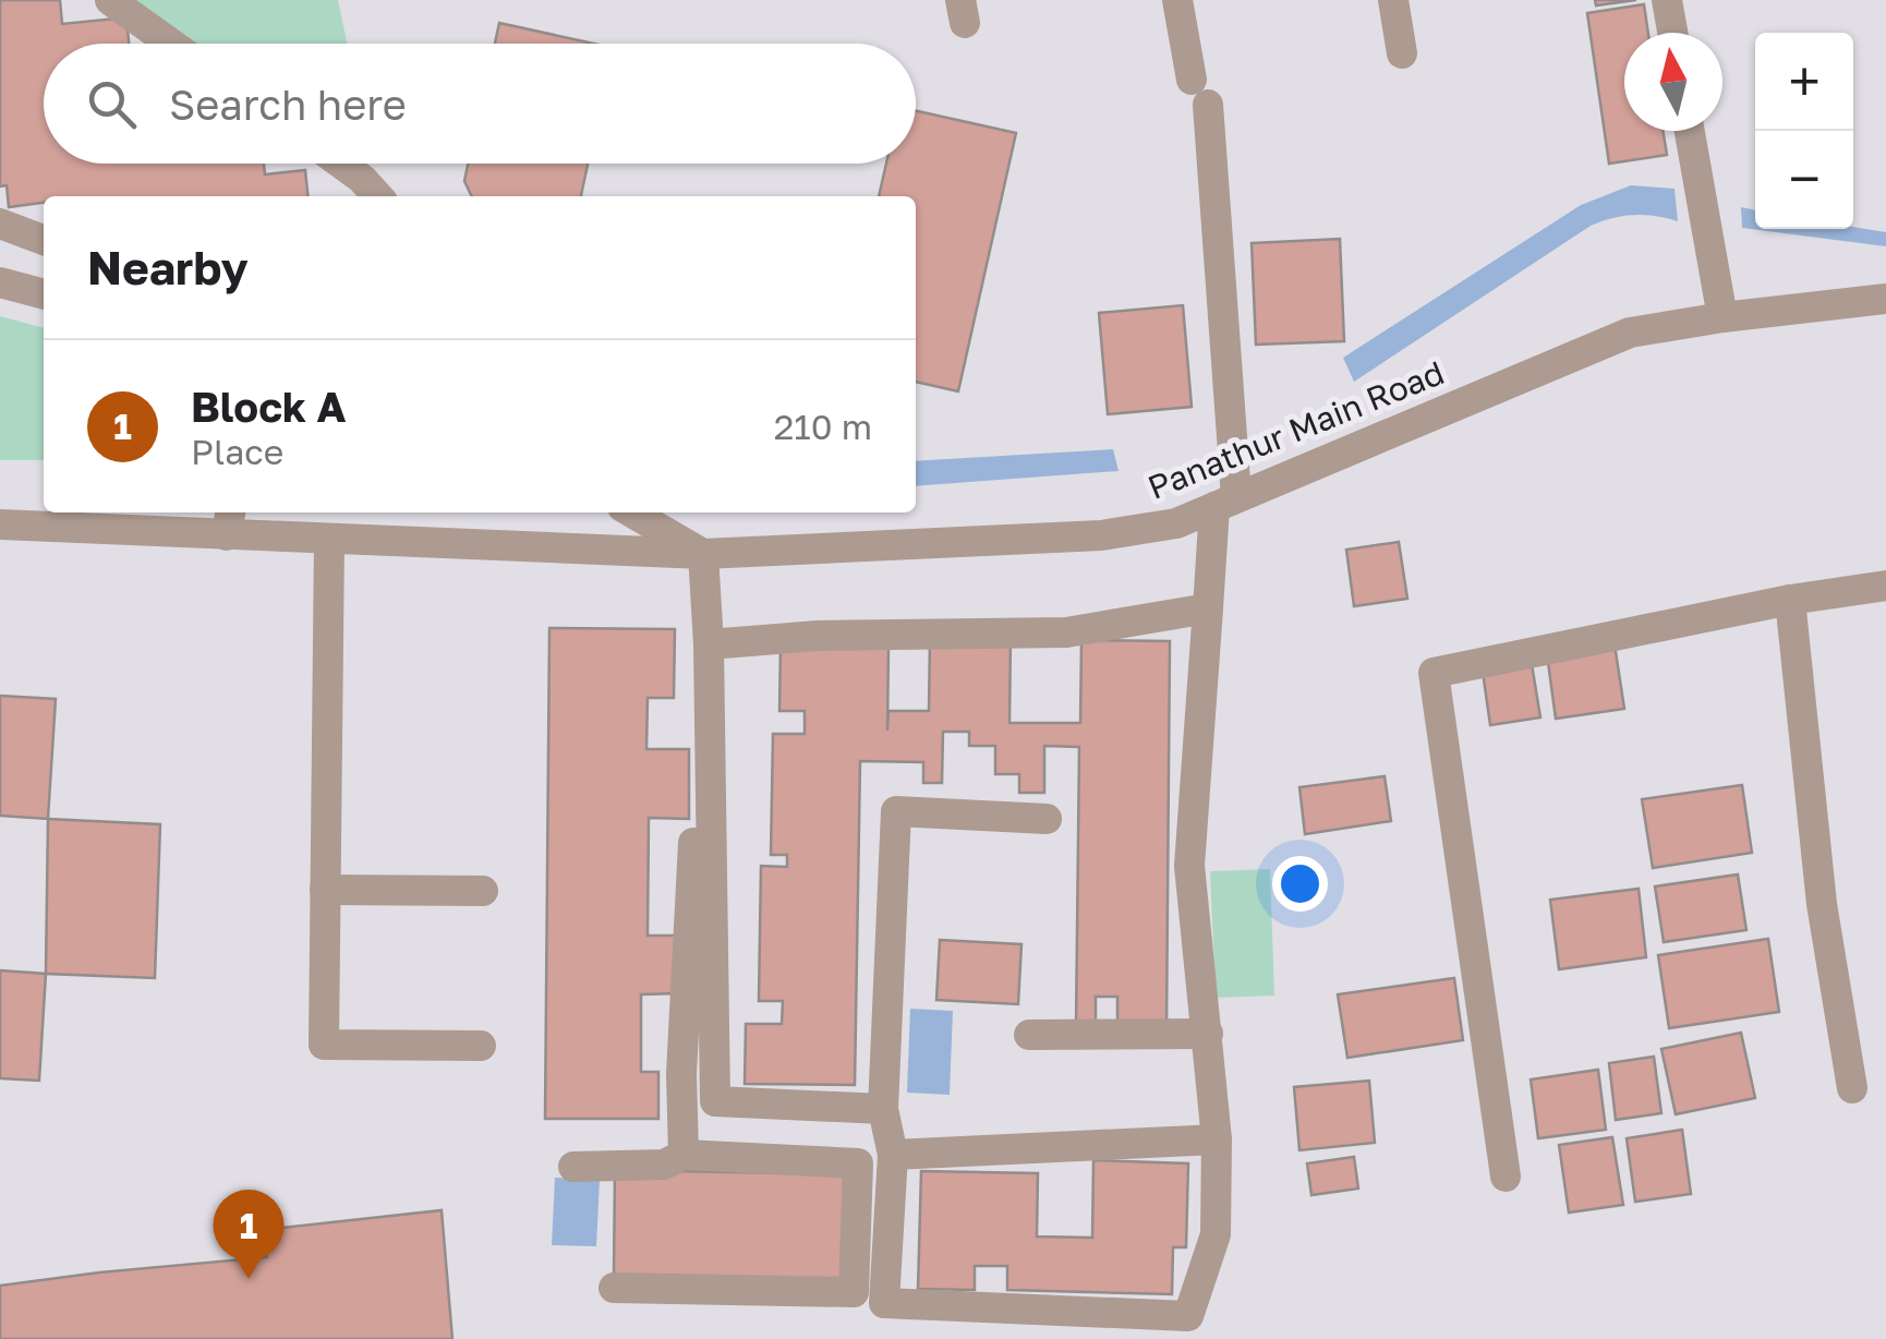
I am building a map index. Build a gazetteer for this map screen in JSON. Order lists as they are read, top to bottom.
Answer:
{
  "streets": {
    "street": ["Panathur Main Road"]
  },
  "north": "top",
  "page": {
    "map_buttons": ["+", "−"],
    "search": "Search here",
    "heading": "Nearby",
    "list": [
      {
        "mark": "1",
        "name": "Block A",
        "note": "Place",
        "value": "210 m"
      }
    ],
    "pins": "1"
  }
}
